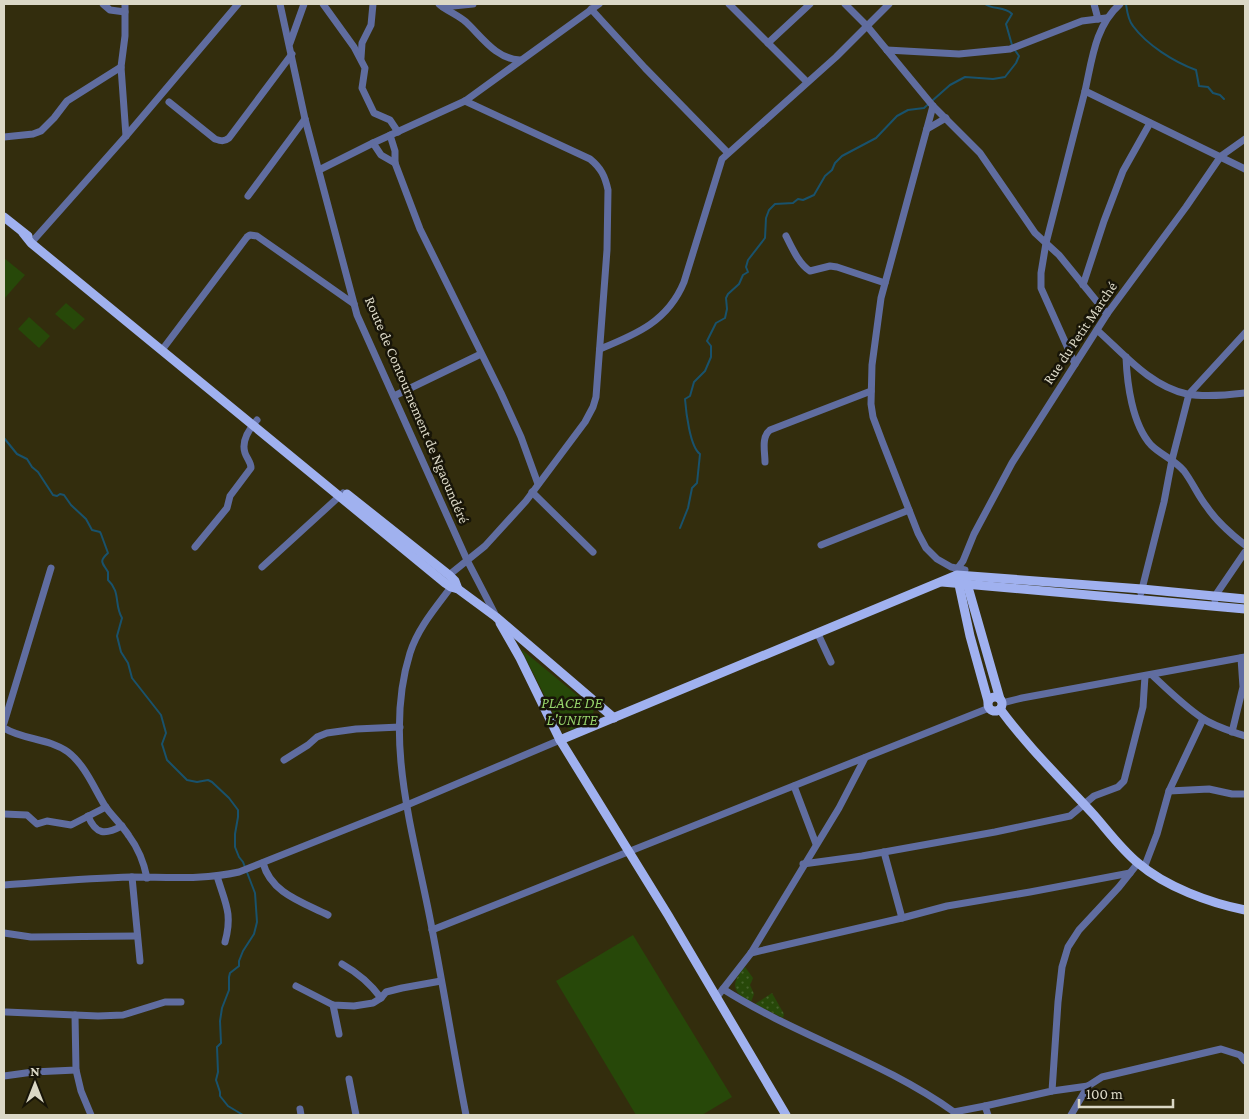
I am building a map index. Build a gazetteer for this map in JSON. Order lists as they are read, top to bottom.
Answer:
{
  "streets": {
    "street": ["Rue du Petit Marché", "Route de Contournement de Ngaoundéré"]
  },
  "parks": ["PLACE DE L'UNITE"],
  "scale_bar": "100 m",
  "north": "top"
}
